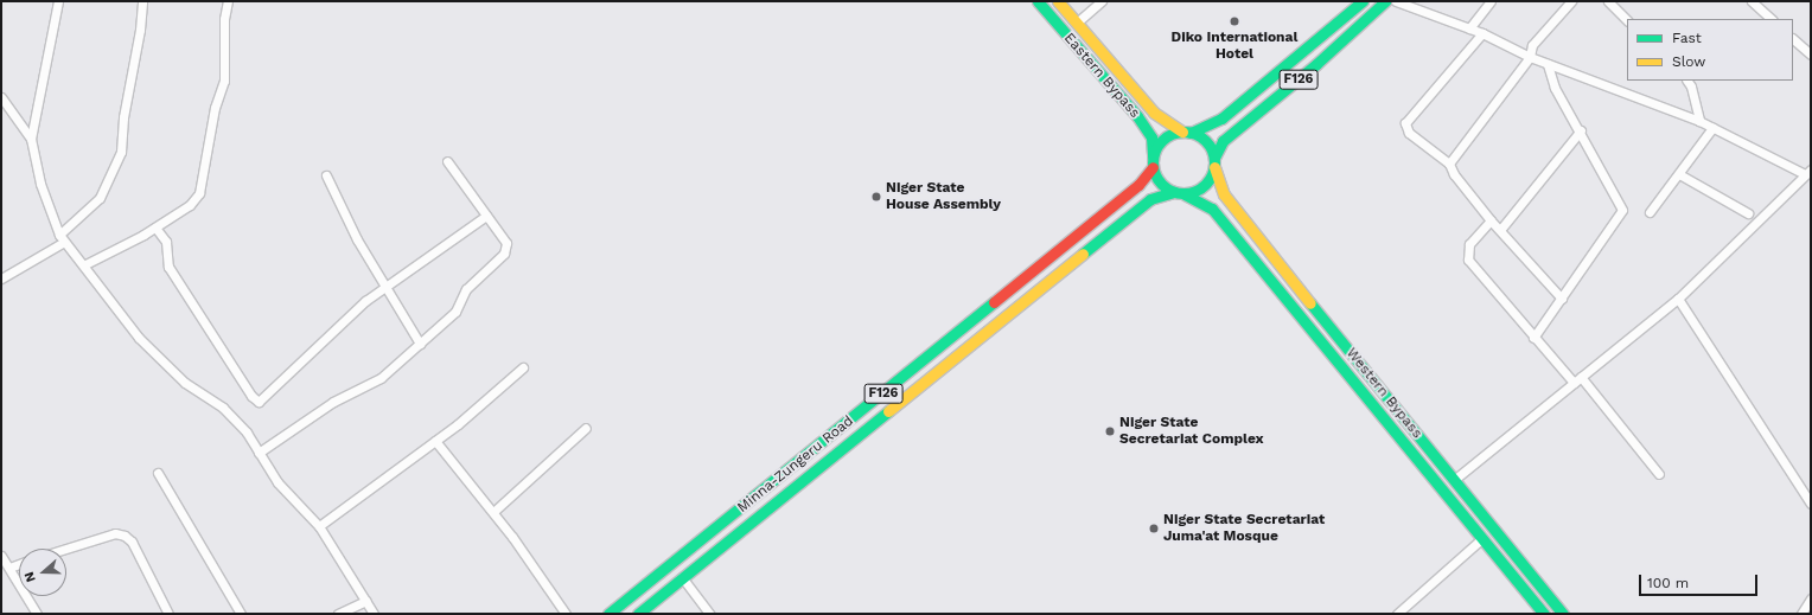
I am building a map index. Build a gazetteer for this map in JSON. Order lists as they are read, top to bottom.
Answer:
{
  "streets": {
    "main road": [
      "Eastern Bypass",
      "F126",
      "Western Bypass",
      "Minna-Zungeru Road"
    ]
  },
  "crossings": [
    ["Eastern Bypass", "F126"],
    ["Eastern Bypass", "Western Bypass"],
    ["Eastern Bypass", "Minna-Zungeru Road"],
    ["F126", "Western Bypass"],
    ["F126", "Minna-Zungeru Road"],
    ["Western Bypass", "Minna-Zungeru Road"]
  ],
  "places": [
    "Diko International Hotel",
    "Niger State House Assembly",
    "Niger State Secretariat Complex",
    "Niger State Secretariat Juma'at Mosque"
  ],
  "legend": ["Fast", "Slow"],
  "scale_bar": "100 m",
  "north": "left"
}
